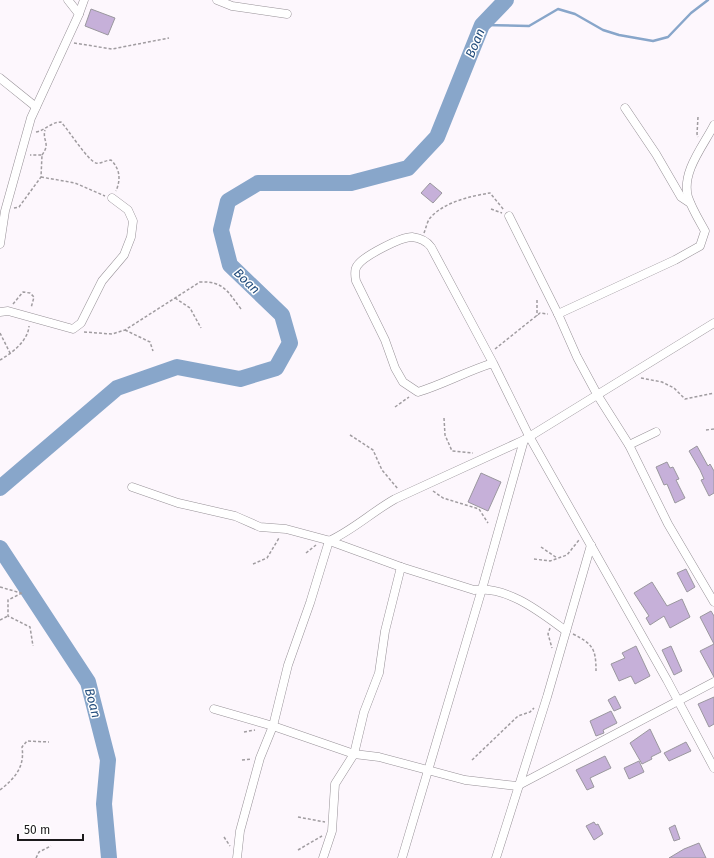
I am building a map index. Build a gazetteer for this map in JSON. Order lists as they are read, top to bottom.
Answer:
{
  "water": ["Boan"],
  "scale_bar": "50 m"
}
